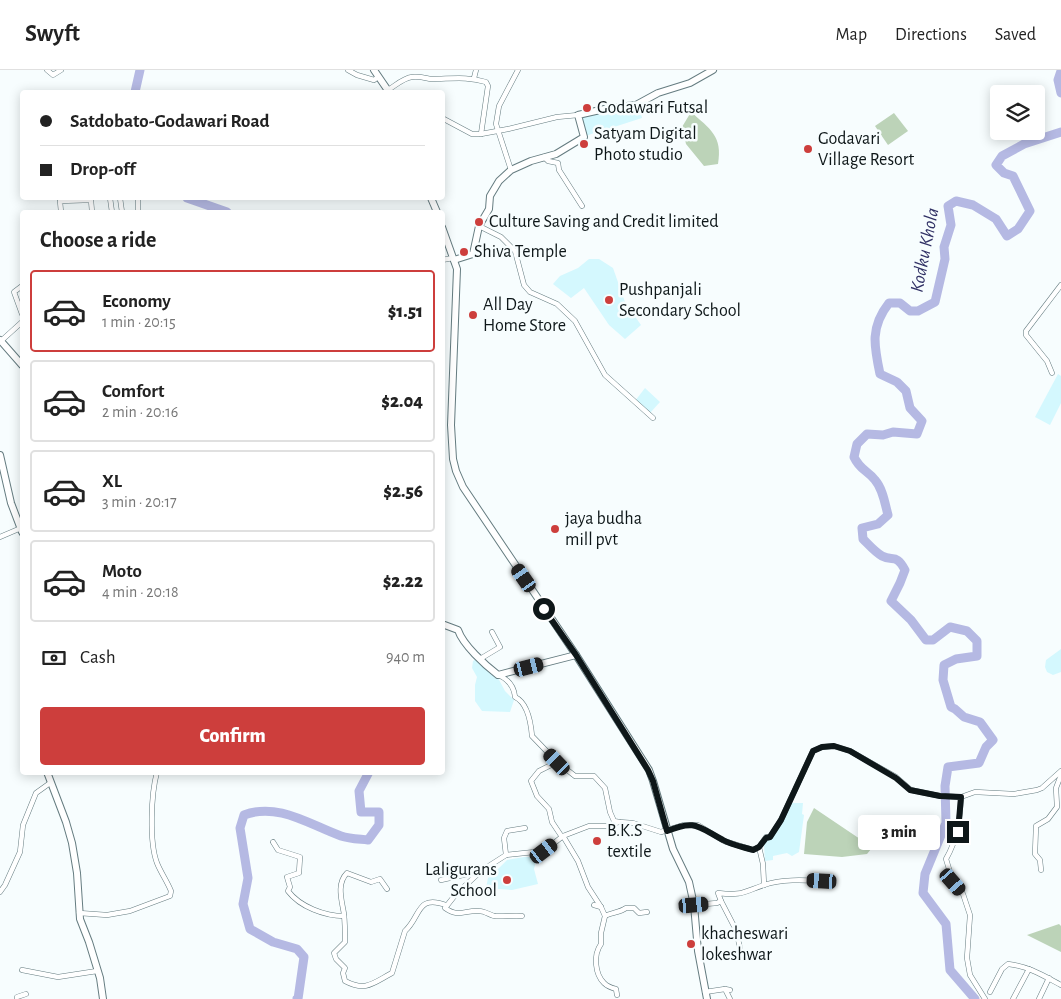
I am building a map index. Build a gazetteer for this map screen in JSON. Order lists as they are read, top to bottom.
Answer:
{
  "water": ["Kodku Khola"],
  "places": [
    "Godawari Futsal",
    "Satyam Digital Photo studio",
    "Godavari Village Resort",
    "Culture Saving and Credit limited",
    "Shiva Temple",
    "Pushpanjali Secondary School",
    "All Day Home Store",
    "jaya budha mill pvt",
    "B.K.S textile",
    "Laligurans School",
    "khacheswari lokeshwar"
  ],
  "page": {
    "header": "Swyft",
    "nav": ["Map", "Directions", "Saved"],
    "banner": ["Satdobato-Godawari Road", "Drop-off"],
    "heading": "Choose a ride",
    "list": [
      {
        "name": "Economy",
        "note": "1 min · 20:15",
        "value": "$1.51"
      },
      {
        "name": "Comfort",
        "note": "2 min · 20:16",
        "value": "$2.04"
      },
      {
        "name": "XL",
        "note": "3 min · 20:17",
        "value": "$2.56"
      },
      {
        "name": "Moto",
        "note": "4 min · 20:18",
        "value": "$2.22"
      }
    ],
    "pay": ["Cash", "940 m"],
    "buttons": "Confirm",
    "bubble": "3 min"
  }
}
